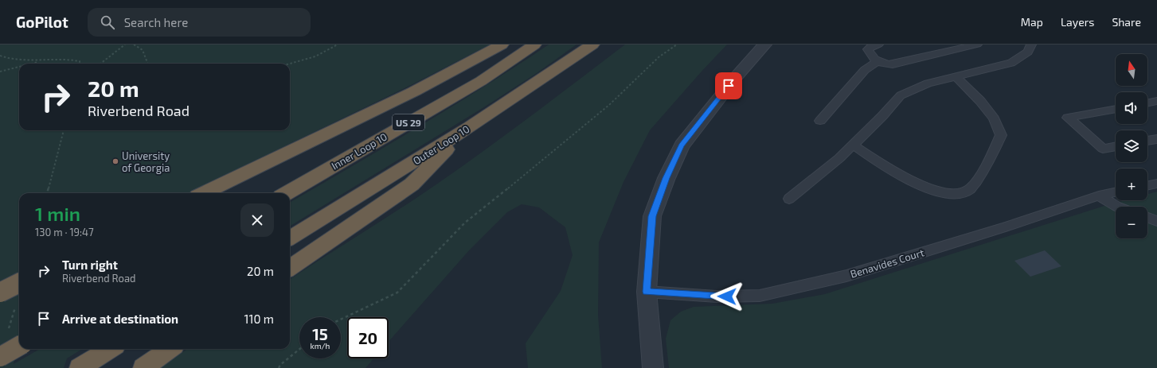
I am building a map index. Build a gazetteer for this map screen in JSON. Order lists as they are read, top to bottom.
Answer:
{
  "streets": {
    "highway": ["US 29", "Outer Loop 10", "Inner Loop 10"],
    "lane": ["Benavides Court"]
  },
  "places": ["University of Georgia"],
  "north": "top",
  "page": {
    "header": "GoPilot",
    "search": "Search here",
    "nav": ["Map", "Layers", "Share"],
    "map_buttons": ["+", "−"],
    "turn": ["20 m", "Riverbend Road"],
    "heading": ["1 min", "130 m · 19:47"],
    "list": [
      {
        "name": "Turn right",
        "note": "Riverbend Road",
        "value": "20 m"
      },
      {
        "name": "Arrive at destination",
        "value": "110 m"
      }
    ],
    "speed": "15 km/h",
    "limit": "20"
  }
}
